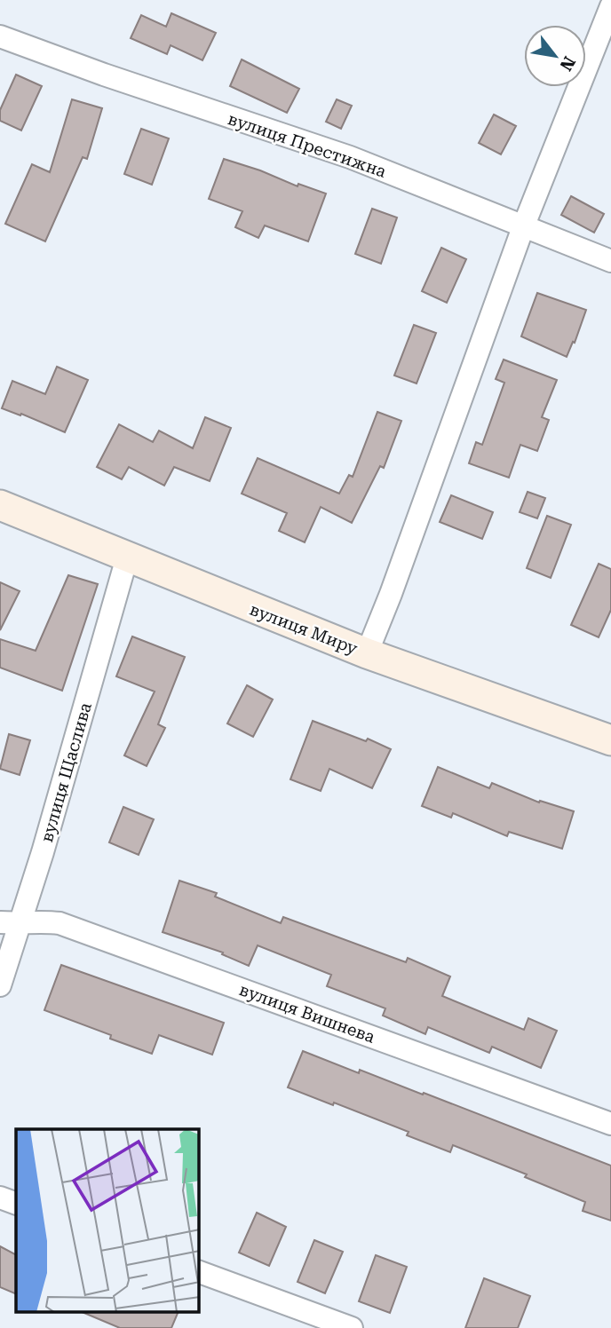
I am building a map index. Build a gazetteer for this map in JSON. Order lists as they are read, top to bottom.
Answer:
{
  "streets": {
    "street": [
      "вулиця Престижна",
      "вулиця Миру",
      "вулиця Щаслива",
      "вулиця Вишнева"
    ]
  },
  "crossings": [
    ["вулиця Миру", "вулиця Щаслива"],
    ["вулиця Щаслива", "вулиця Вишнева"]
  ],
  "north": "bottom right"
}
